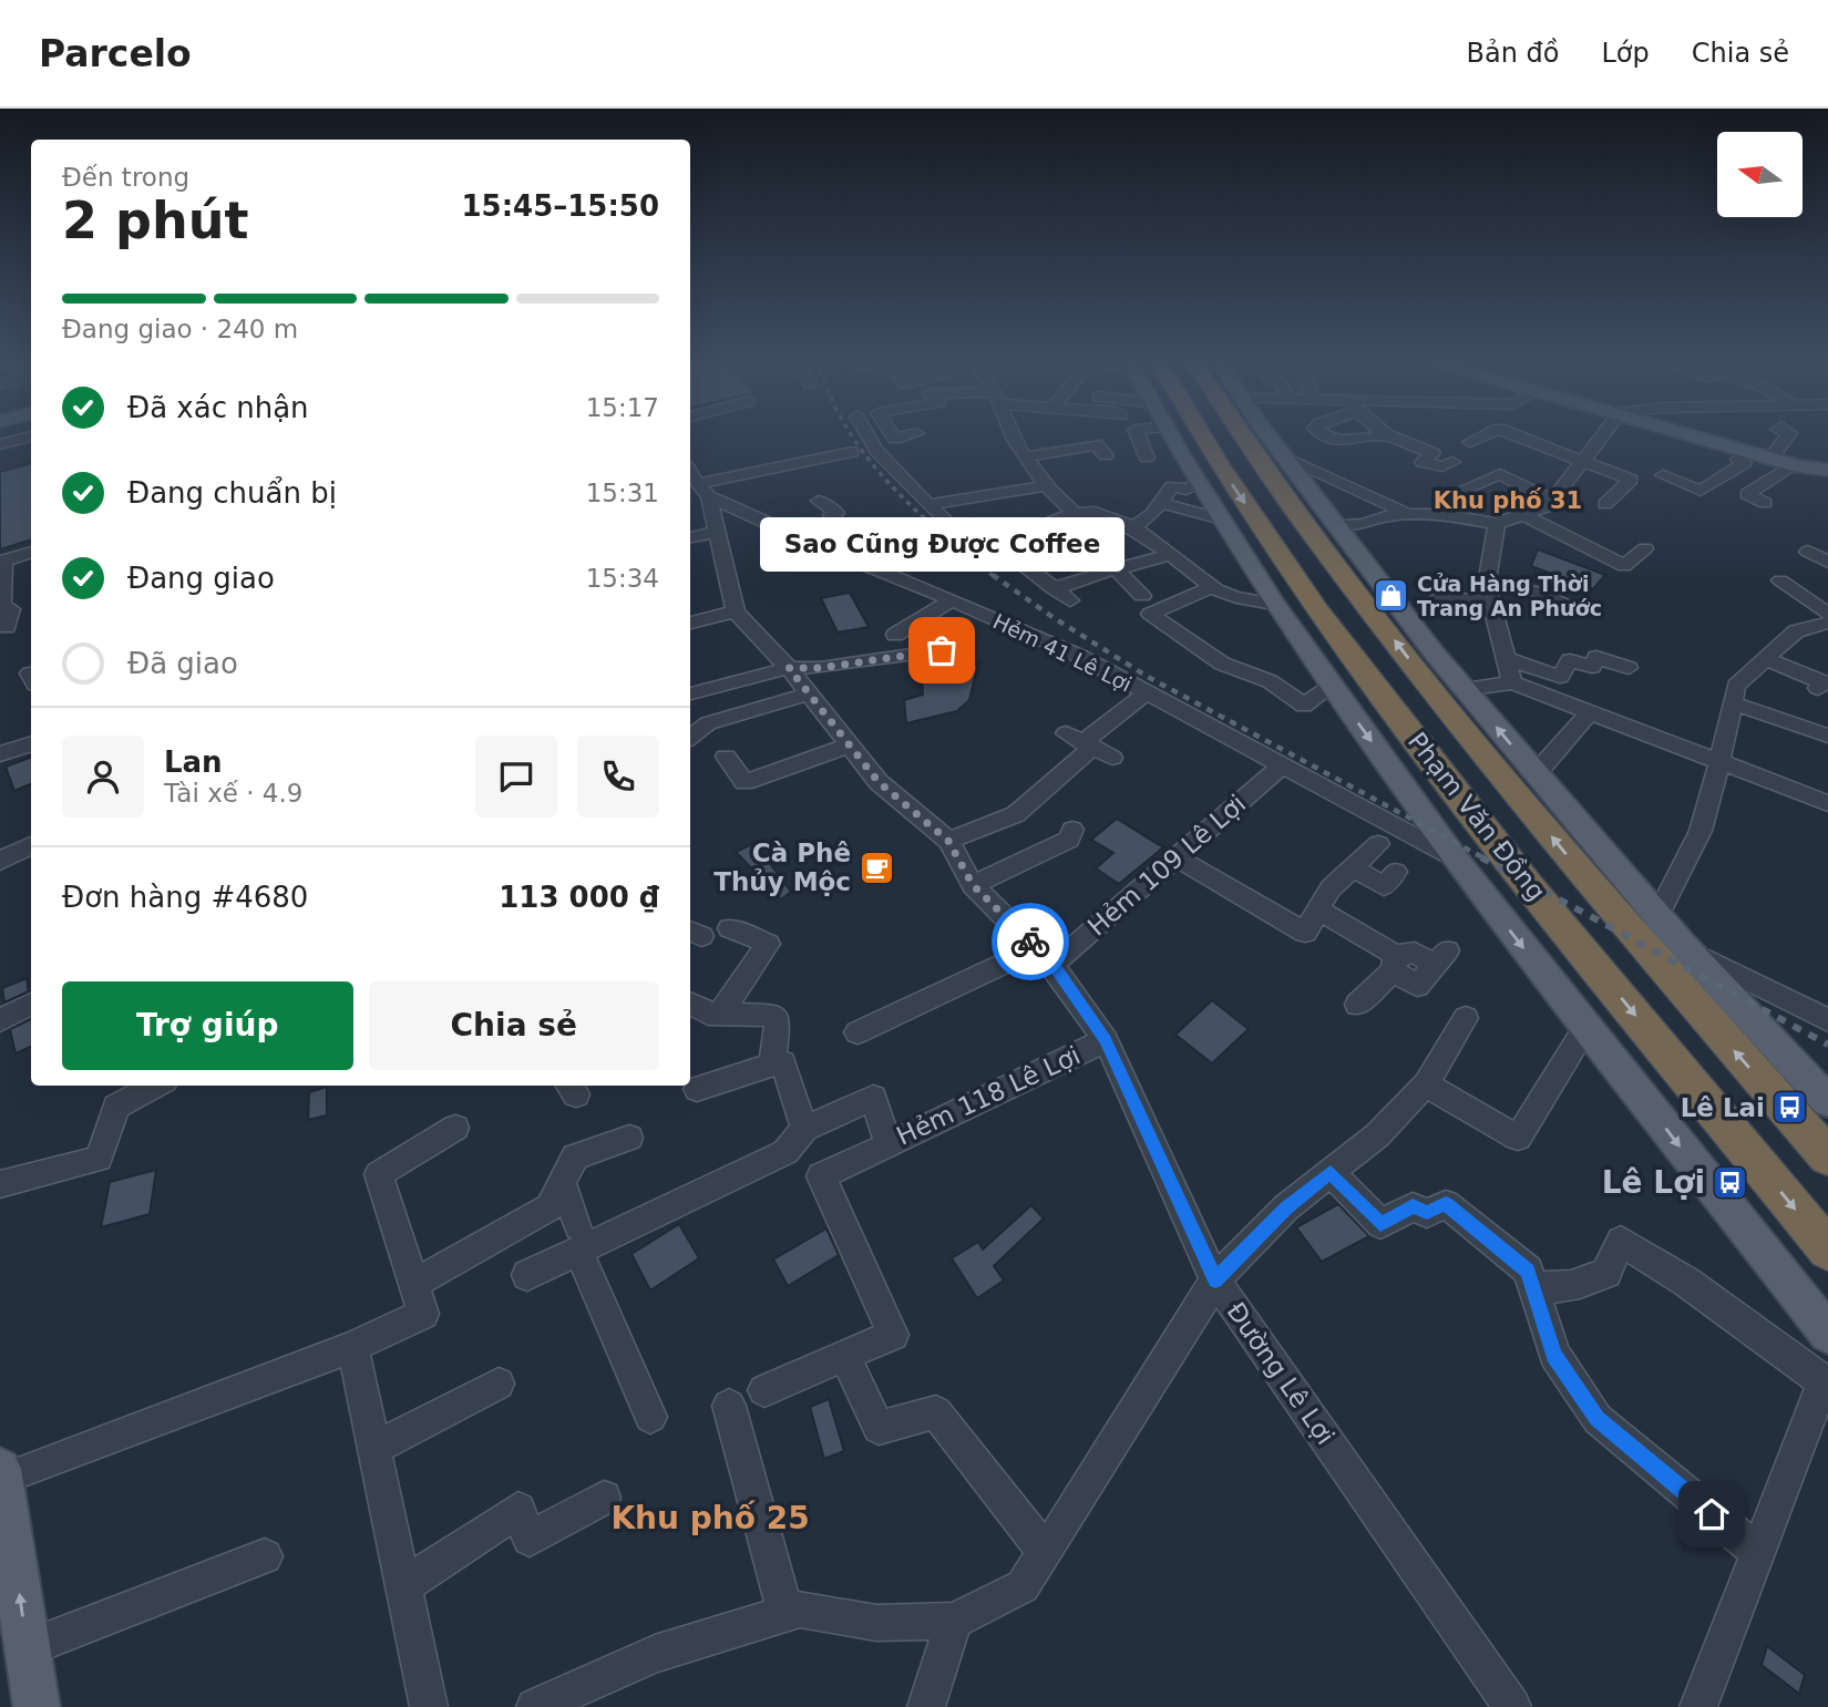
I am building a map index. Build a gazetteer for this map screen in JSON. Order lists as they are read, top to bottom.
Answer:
{
  "streets": {
    "highway": ["Phạm Văn Đồng"],
    "street": [
      "Hẻm 41 Lê Lợi",
      "Hẻm 109 Lê Lợi",
      "Hẻm 118 Lê Lợi",
      "Đường Lê Lợi"
    ]
  },
  "crossings": [
    ["Hẻm 41 Lê Lợi", "Phạm Văn Đồng"],
    ["Hẻm 41 Lê Lợi", "Hẻm 109 Lê Lợi"],
    ["Hẻm 41 Lê Lợi", "Đường Lê Lợi"],
    ["Hẻm 109 Lê Lợi", "Đường Lê Lợi"],
    ["Hẻm 118 Lê Lợi", "Đường Lê Lợi"]
  ],
  "districts": ["Khu phố 31", "Khu phố 25"],
  "places": {
    "shop": ["Cửa Hàng Thời Trang An Phước"],
    "other": ["Sao Cũng Được Coffee"],
    "cafe": ["Cà Phê Thủy Mộc"],
    "bus stop": ["Lê Lai", "Lê Lợi"]
  },
  "north": "left",
  "page": {
    "header": "Parcelo",
    "nav": ["Bản đồ", "Lớp", "Chia sẻ"],
    "heading": ["2 phút", "Đến trong", "15:45–15:50"],
    "panel": [
      "Lan",
      "Tài xế · 4.9",
      "Đơn hàng #4680",
      "113 000 ₫"
    ],
    "bar": "Đang giao · 240 m",
    "list": [
      ["Đã xác nhận", "15:17"],
      ["Đang chuẩn bị", "15:31"],
      ["Đang giao", "15:34"],
      "Đã giao"
    ],
    "bubble": "Sao Cũng Được Coffee",
    "buttons": ["Trợ giúp", "Chia sẻ"]
  }
}
